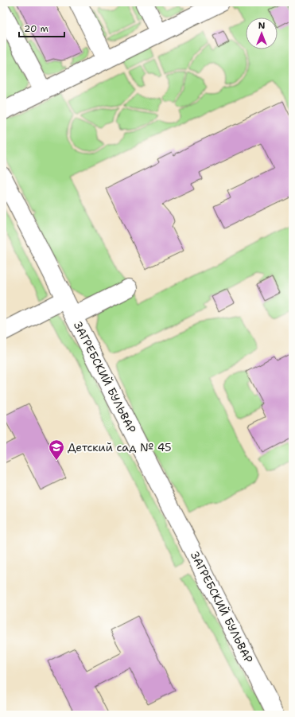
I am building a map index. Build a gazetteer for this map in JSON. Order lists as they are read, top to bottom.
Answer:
{
  "streets": {
    "street": ["ЗАГРЕБСКИЙ БУЛЬВАР"]
  },
  "places": {
    "school or university": ["Детский сад № 45"]
  },
  "scale_bar": "20 m",
  "north": "top"
}
